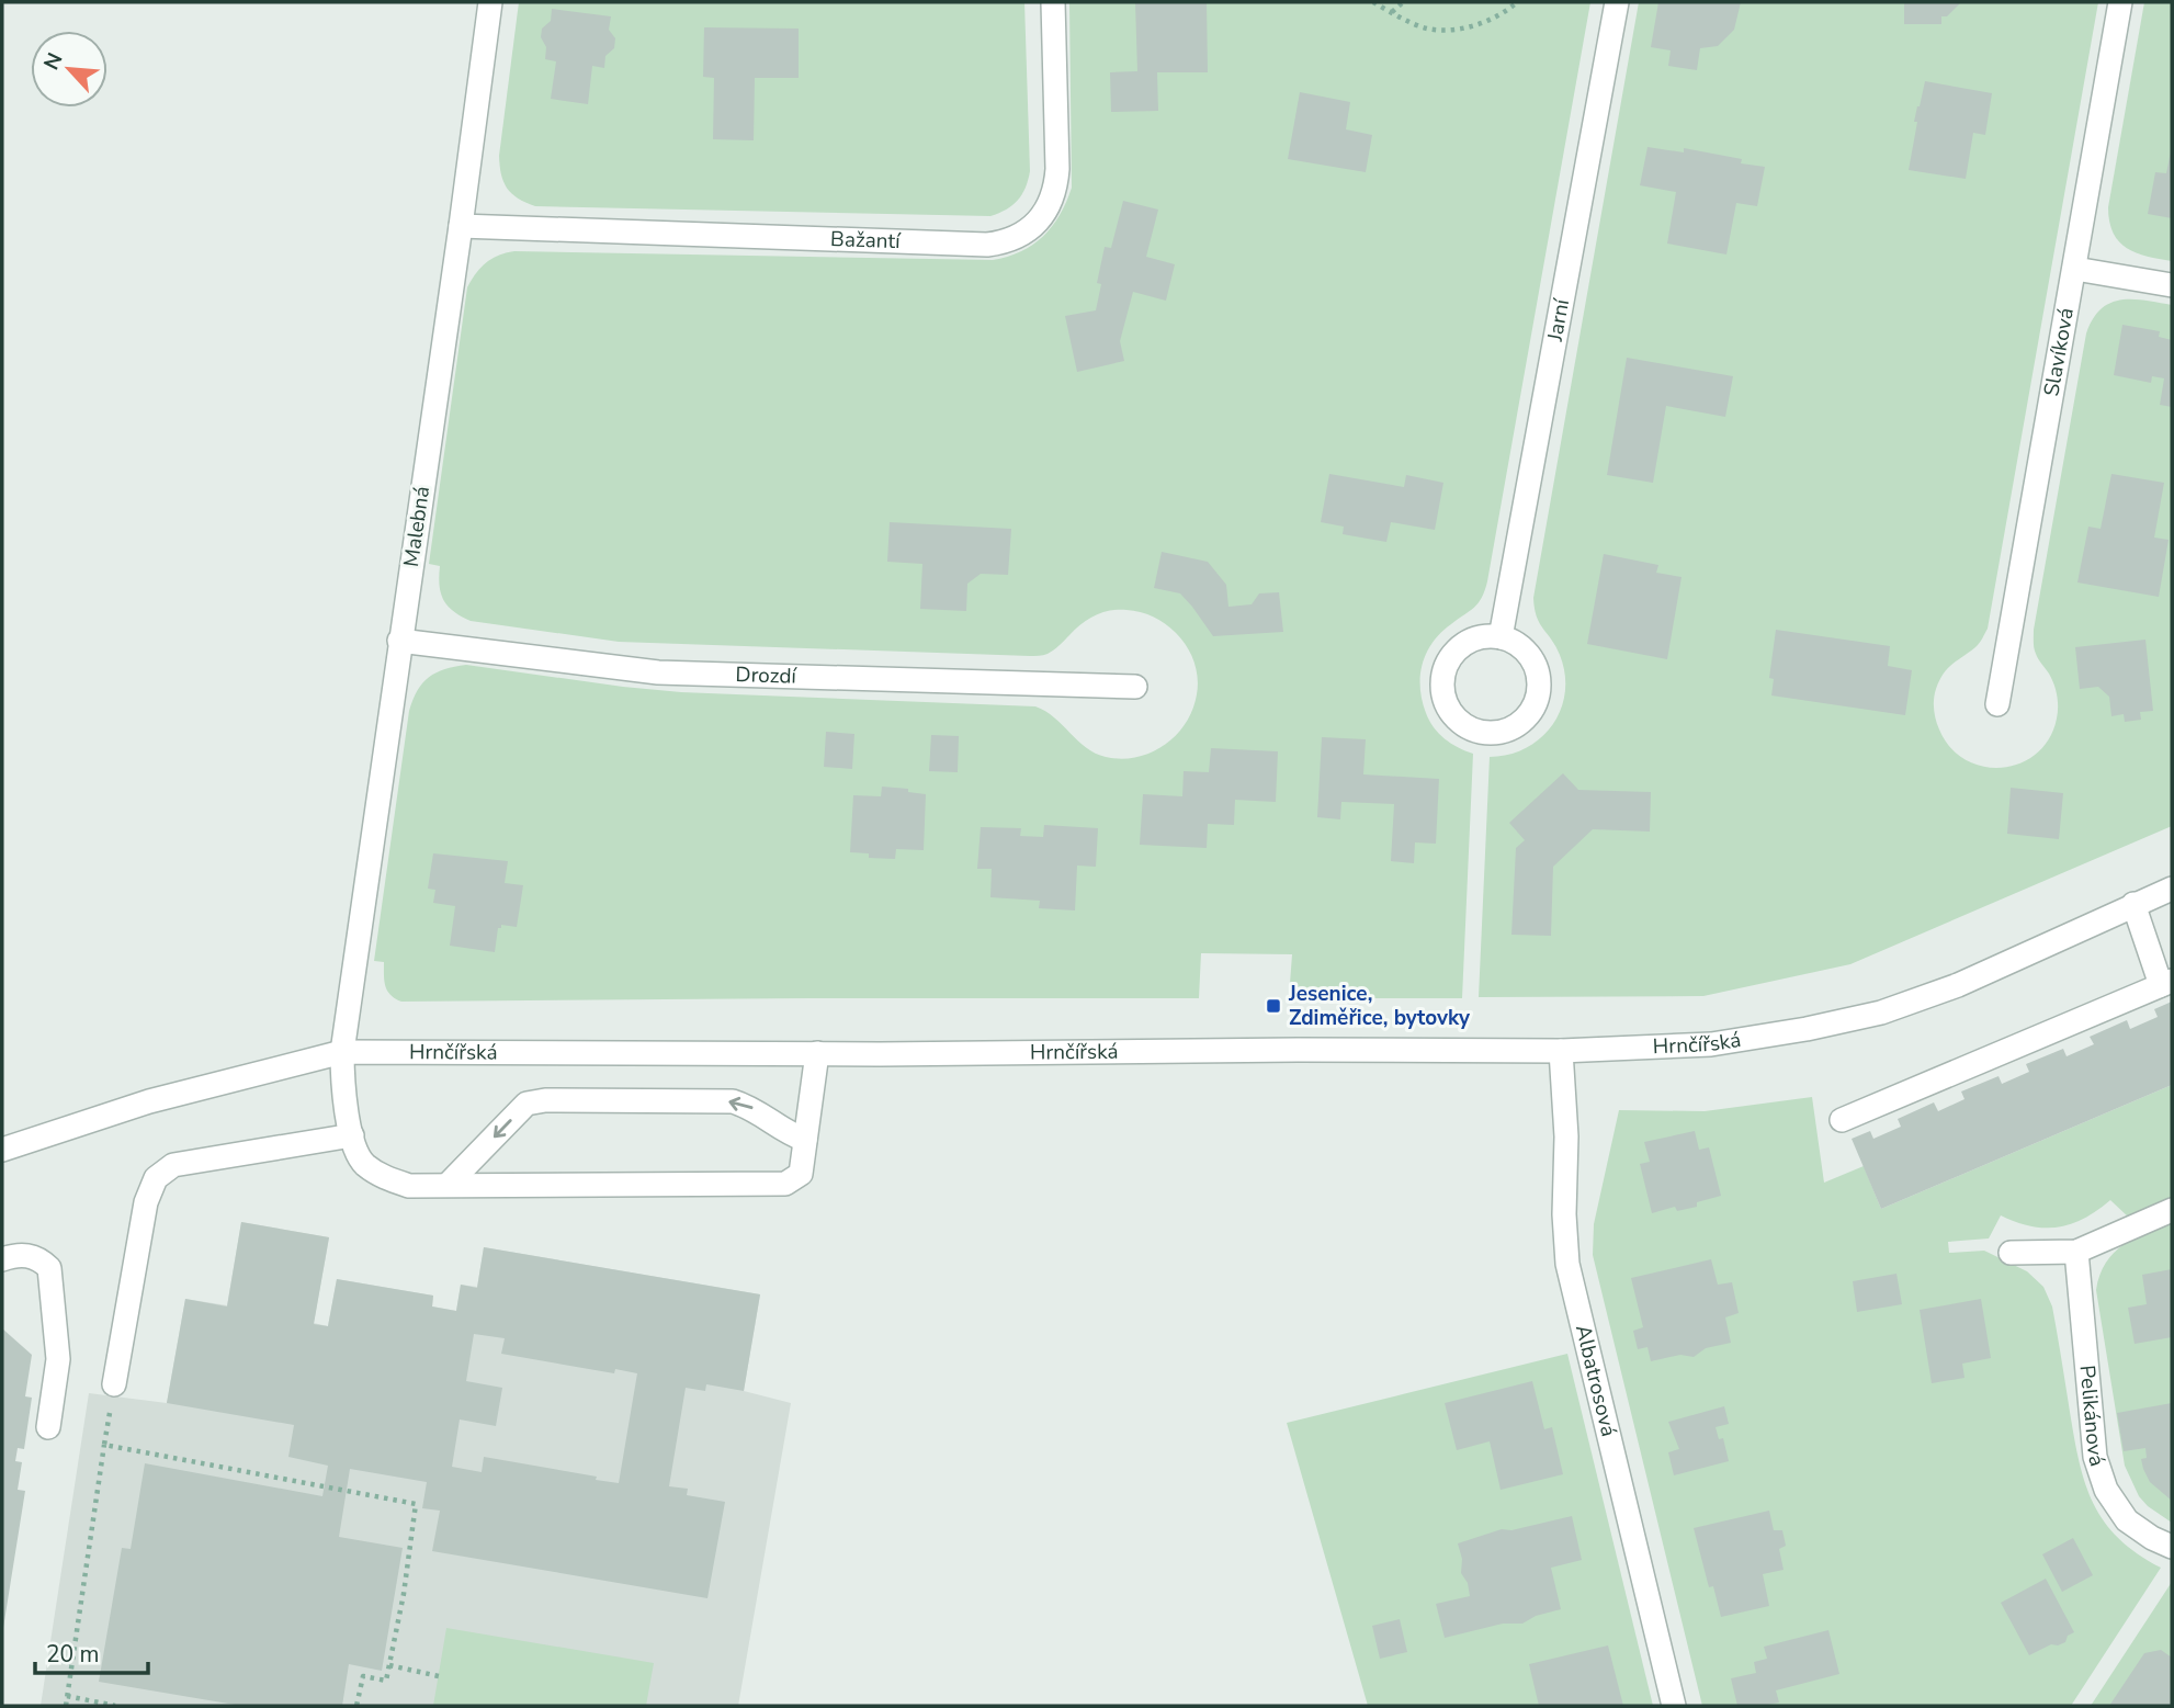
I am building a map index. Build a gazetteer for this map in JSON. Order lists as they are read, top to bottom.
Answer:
{
  "streets": {
    "street": [
      "Bažantí",
      "Jarní",
      "Slavíková",
      "Malebná",
      "Drozdí",
      "Hrnčířská",
      "Albatrosová",
      "Pelikánová"
    ]
  },
  "crossings": [
    ["Bažantí", "Malebná"],
    ["Malebná", "Drozdí"],
    ["Malebná", "Hrnčířská"],
    ["Hrnčířská", "Albatrosová"]
  ],
  "places": {
    "transit": ["Jesenice, Zdiměřice, bytovky"]
  },
  "scale_bar": "20 m",
  "north": "top left"
}
